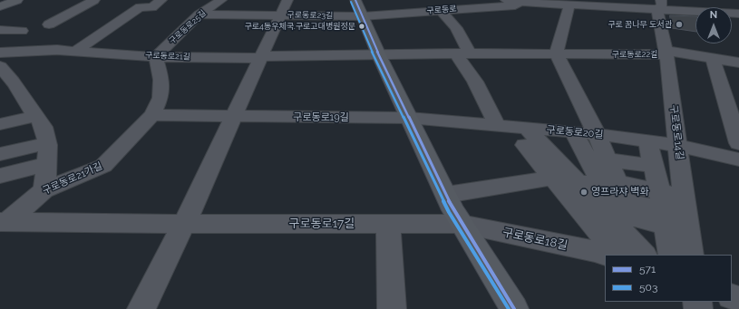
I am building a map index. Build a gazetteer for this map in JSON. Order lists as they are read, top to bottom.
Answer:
{
  "streets": {
    "street": [
      "구로동로",
      "구로동로23길",
      "구로동로25길",
      "구로동로22길",
      "구로동로21길",
      "구로동로19길",
      "구로동로20길",
      "구로동로14길",
      "구로동로21가길",
      "구로동로17길",
      "구로동로18길"
    ]
  },
  "crossings": [
    ["구로동로", "구로동로23길"],
    ["구로동로23길", "구로동로25길"],
    ["구로동로23길", "구로동로21길"],
    ["구로동로25길", "구로동로21길"],
    ["구로동로25길", "구로동로21가길"],
    ["구로동로22길", "구로동로21길"],
    ["구로동로22길", "구로동로14길"],
    ["구로동로21길", "구로동로21가길"],
    ["구로동로19길", "구로동로20길"],
    ["구로동로19길", "구로동로21가길"],
    ["구로동로20길", "구로동로14길"],
    ["구로동로14길", "구로동로18길"],
    ["구로동로21가길", "구로동로17길"],
    ["구로동로17길", "구로동로18길"]
  ],
  "places": ["구로 꿈나무 도서관", "구로4동우체국.구로고대병원정문", "영프라쟈 벽화"],
  "lines": ["transit line 571", "transit line 503"],
  "legend": ["571", "503"],
  "north": "top"
}
